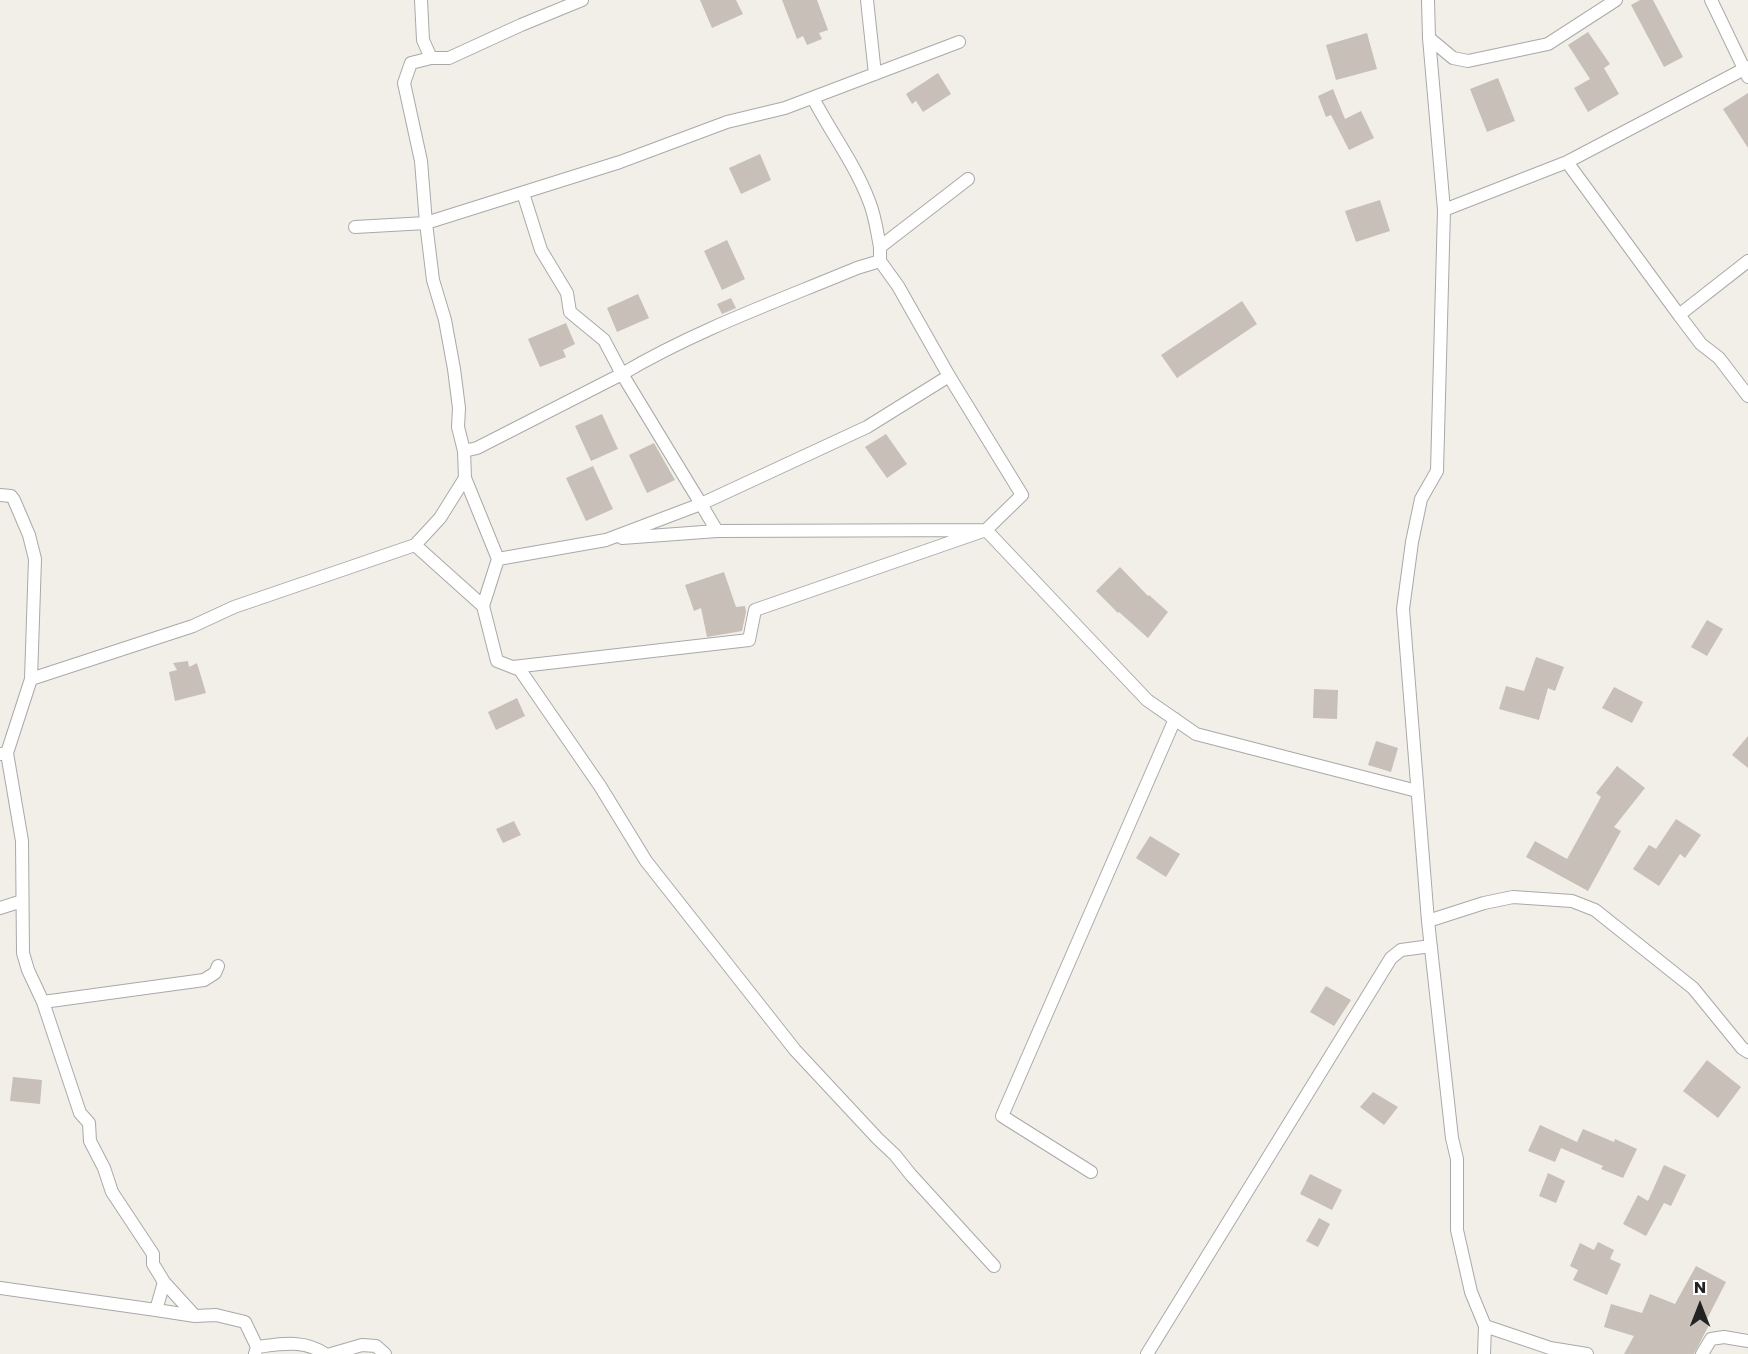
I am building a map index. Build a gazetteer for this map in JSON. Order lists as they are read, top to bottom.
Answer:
{
  "north": "top"
}
